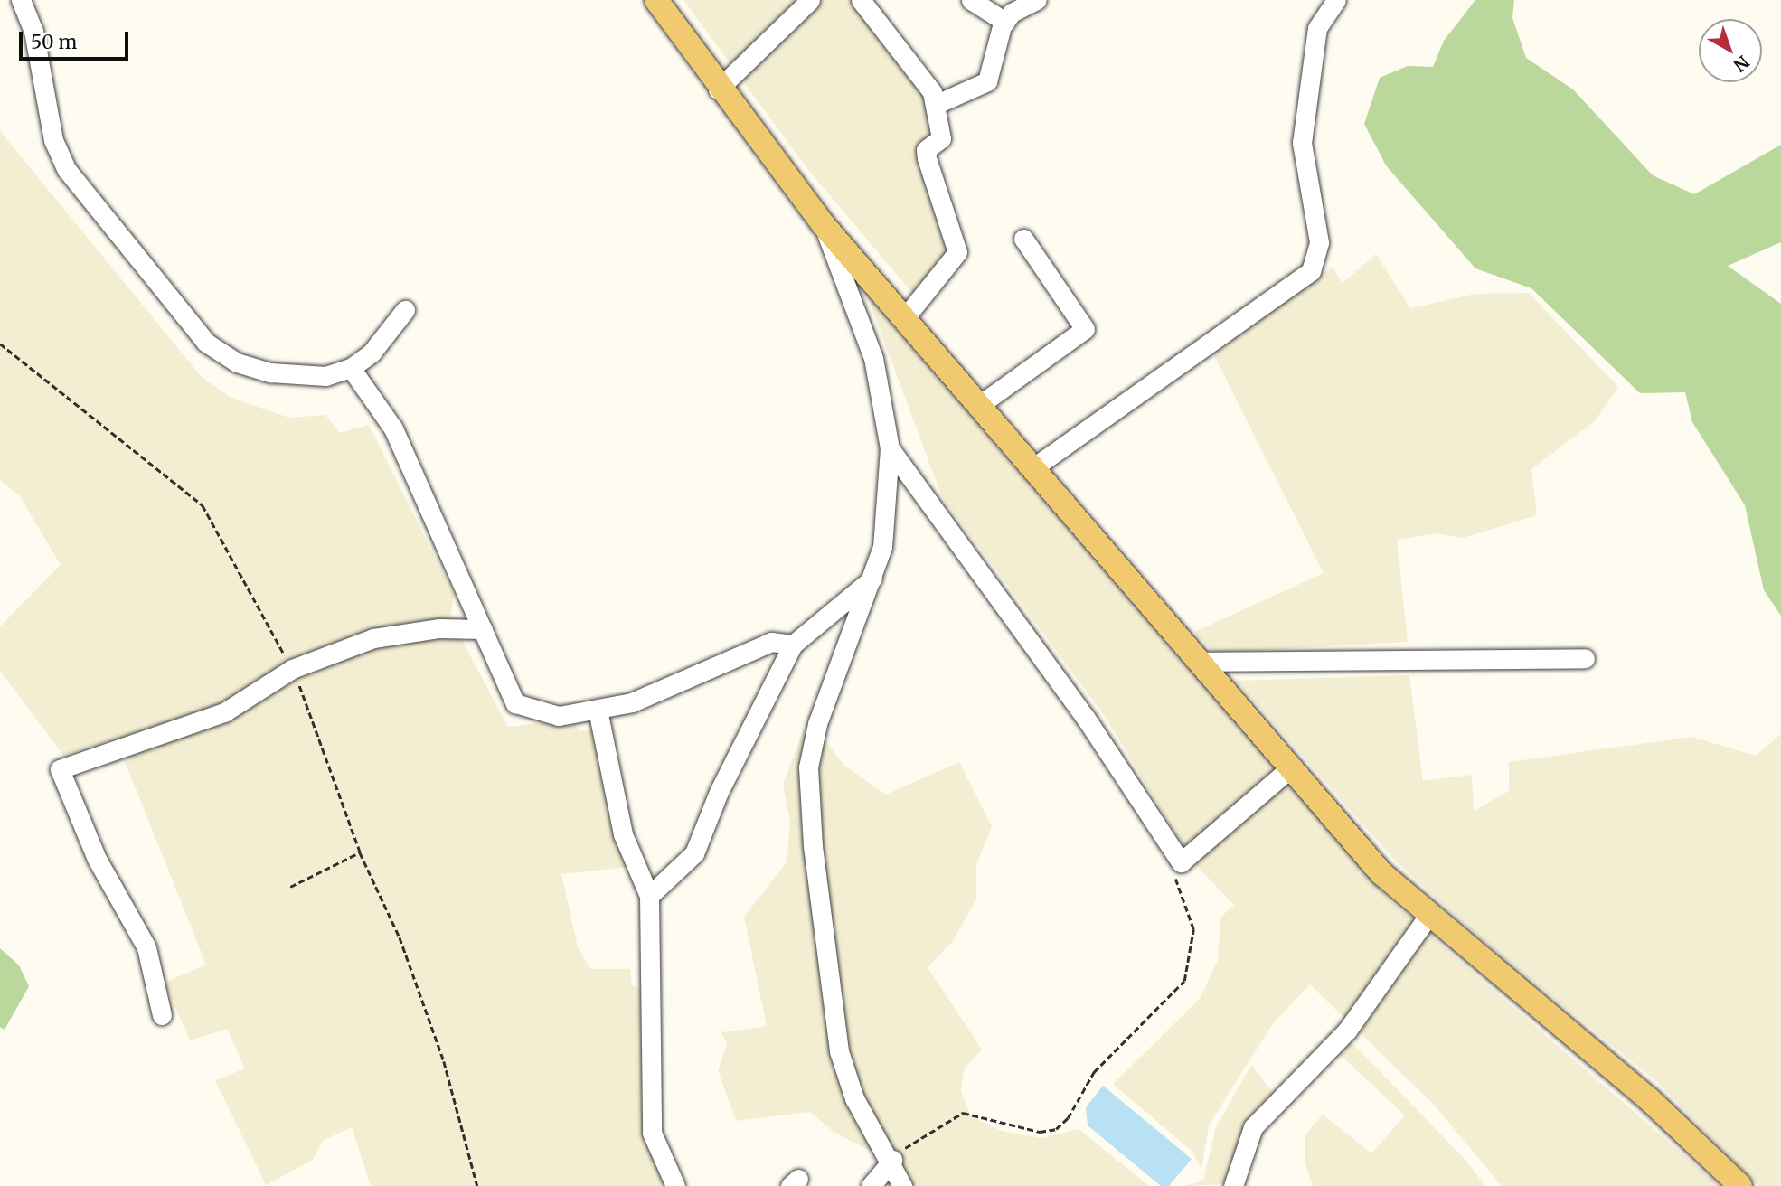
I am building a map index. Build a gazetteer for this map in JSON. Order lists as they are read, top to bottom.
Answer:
{
  "scale_bar": "50 m",
  "north": "bottom right"
}
